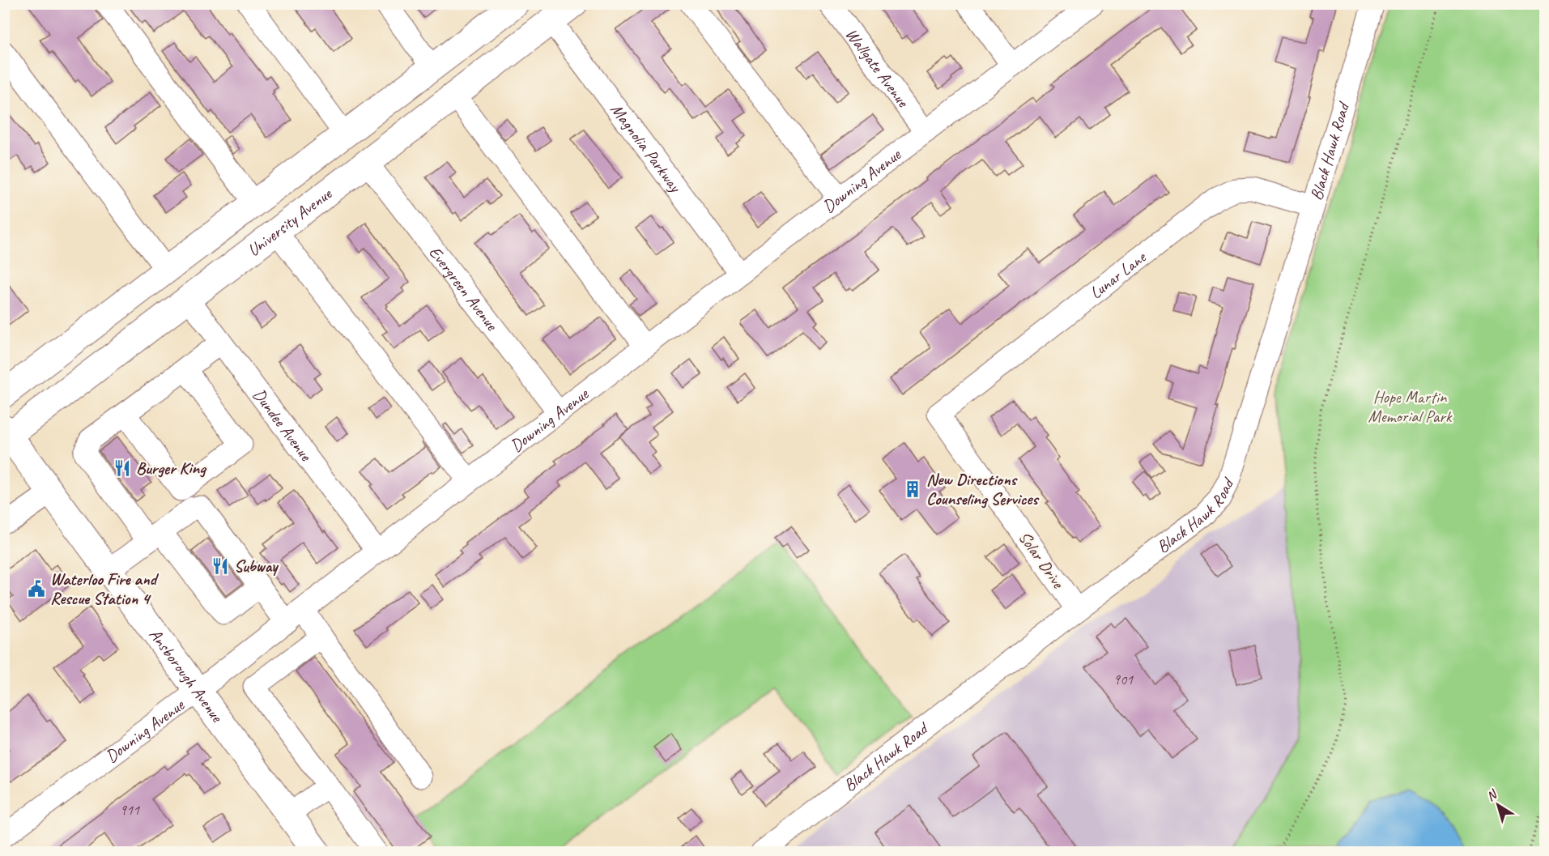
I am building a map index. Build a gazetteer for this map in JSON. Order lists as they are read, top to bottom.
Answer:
{
  "streets": {
    "main road": ["University Avenue", "Ansborough Avenue"],
    "street": [
      "Wallgate Avenue",
      "Magnolia Parkway",
      "Black Hawk Road",
      "Downing Avenue",
      "Lunar Lane",
      "Evergreen Avenue",
      "Dundee Avenue",
      "Solar Drive"
    ]
  },
  "crossings": [
    ["Wallgate Avenue", "Downing Avenue"],
    ["Magnolia Parkway", "Downing Avenue"],
    ["Magnolia Parkway", "University Avenue"],
    ["Black Hawk Road", "Lunar Lane"],
    ["Black Hawk Road", "Solar Drive"],
    ["Downing Avenue", "Evergreen Avenue"],
    ["Downing Avenue", "Dundee Avenue"],
    ["Downing Avenue", "Ansborough Avenue"],
    ["University Avenue", "Evergreen Avenue"],
    ["University Avenue", "Dundee Avenue"],
    ["University Avenue", "Ansborough Avenue"],
    ["Lunar Lane", "Solar Drive"]
  ],
  "parks": ["Hope Martin Memorial Park"],
  "places": {
    "restaurant": ["Burger King", "Subway"],
    "building": ["New Directions Counseling Services"],
    "public building": ["Waterloo Fire and Rescue Station 4"]
  },
  "house_numbers": ["901", "911"],
  "north": "top left"
}
